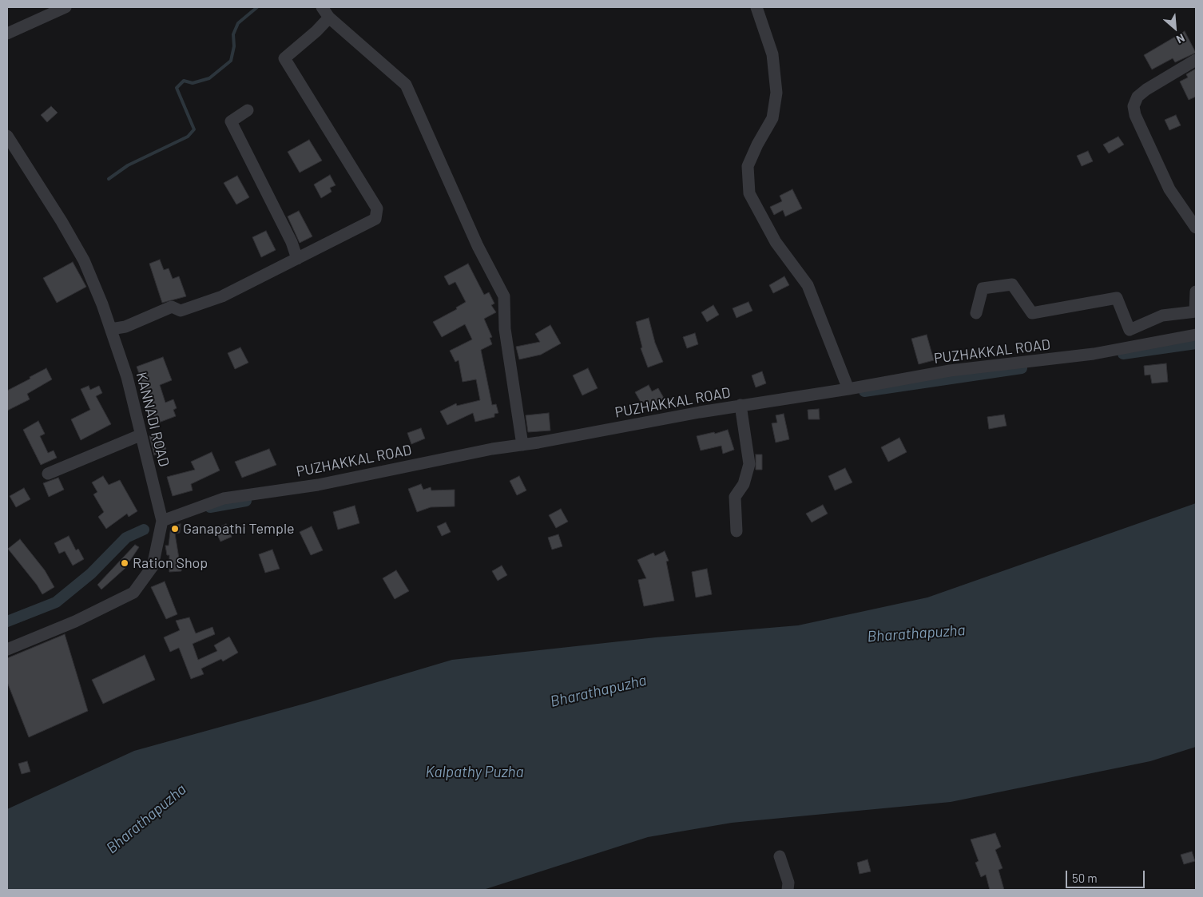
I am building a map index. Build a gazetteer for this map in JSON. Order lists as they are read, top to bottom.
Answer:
{
  "streets": {
    "street": ["PUZHAKKAL ROAD", "KANNADI ROAD"]
  },
  "crossings": [
    ["PUZHAKKAL ROAD", "KANNADI ROAD"]
  ],
  "water": ["Bharathapuzha", "Kalpathy Puzha"],
  "places": ["Ganapathi Temple", "Ration Shop"],
  "scale_bar": "50 m",
  "north": "bottom right"
}
